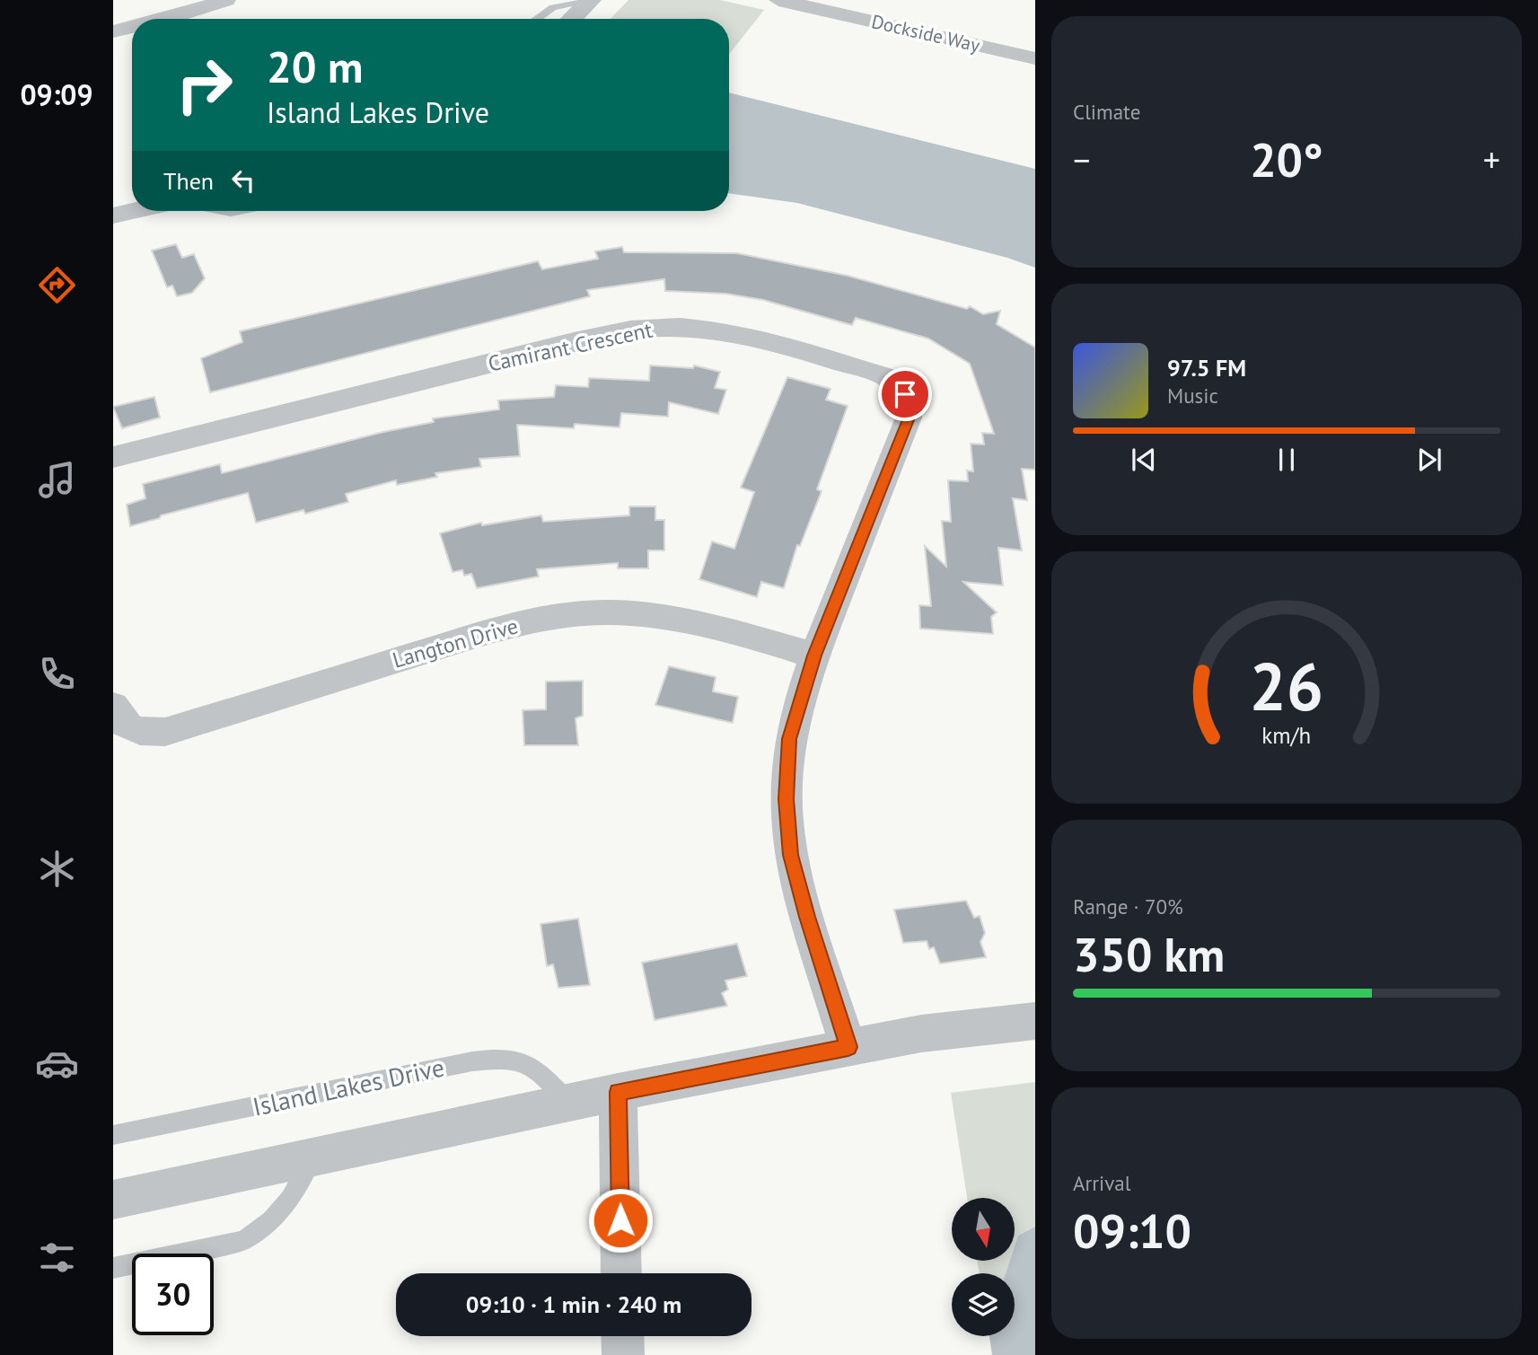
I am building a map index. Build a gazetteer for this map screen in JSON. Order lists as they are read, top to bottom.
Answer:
{
  "streets": {
    "street": ["Dockside Way", "Camirant Crescent", "Langton Drive"],
    "lane": ["Island Lakes Drive"]
  },
  "crossings": [
    ["Camirant Crescent", "Langton Drive"]
  ],
  "north": "bottom",
  "page": {
    "tabs": "09:09",
    "tile": [
      "Climate",
      ["Range · 70%", "350 km"],
      ["Arrival", "09:10"]
    ],
    "turn": ["20 m", "Island Lakes Drive"],
    "heat": ["−", "20°", "+"],
    "then": "Then",
    "song": ["97.5 FM", "Music"],
    "limit": "30",
    "trip": "09:10 · 1 min · 240 m",
    "gauge": ["26", "km/h"]
  }
}
